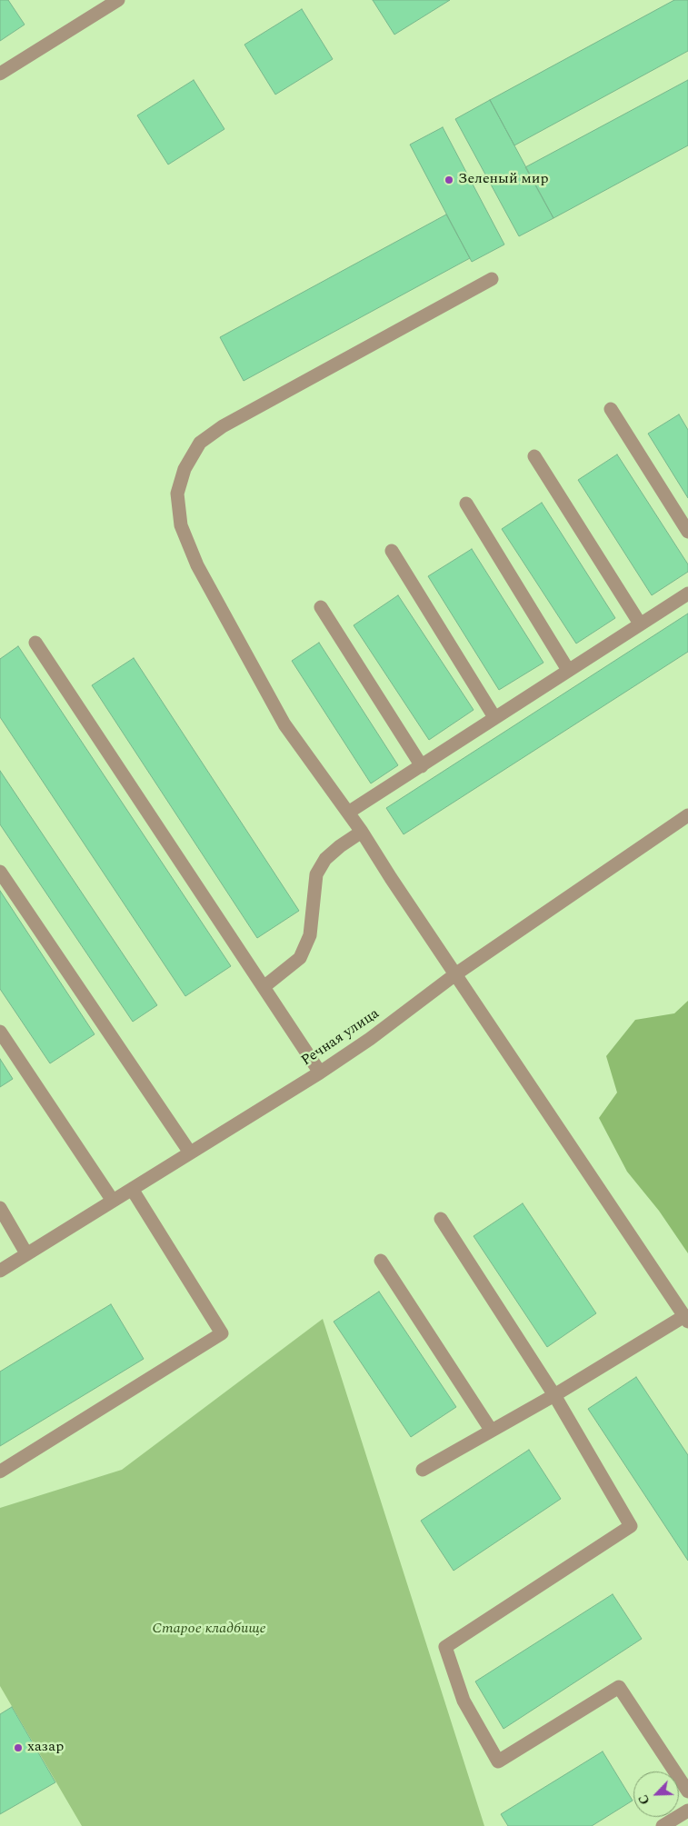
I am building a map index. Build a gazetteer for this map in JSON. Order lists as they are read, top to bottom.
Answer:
{
  "streets": {
    "street": ["Речная улица"]
  },
  "parks": ["Старое кладбище"],
  "places": ["Зеленый мир", "хазар"],
  "north": "bottom left"
}
